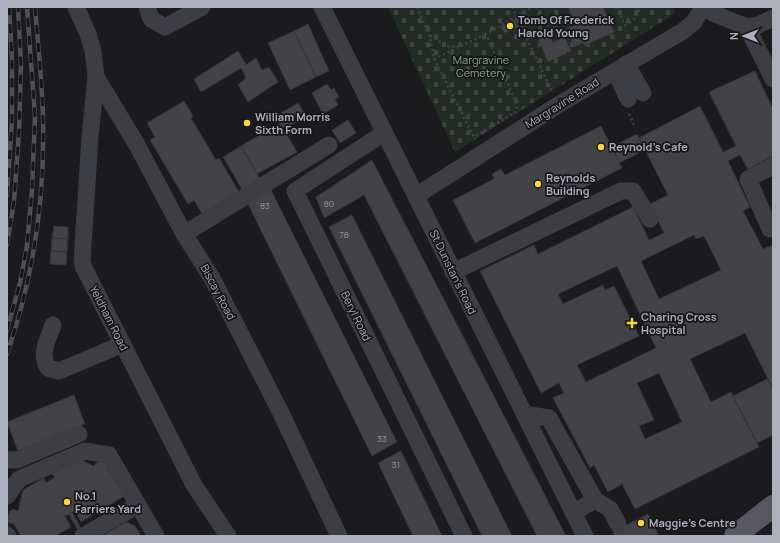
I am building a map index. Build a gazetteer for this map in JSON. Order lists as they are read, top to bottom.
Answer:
{
  "streets": {
    "street": [
      "Margravine Road",
      "St Dunstan's Road",
      "Biscay Road",
      "Beryl Road",
      "Yeldham Road"
    ]
  },
  "crossings": [
    ["Margravine Road", "St Dunstan's Road"],
    ["St Dunstan's Road", "Beryl Road"],
    ["Biscay Road", "Yeldham Road"]
  ],
  "parks": ["Margravine Cemetery"],
  "places": {
    "other": [
      "Tomb Of Frederick Harold Young",
      "William Morris Sixth Form",
      "Reynold's Cafe",
      "Reynolds Building",
      "No.1 Farriers Yard",
      "Maggie's Centre"
    ],
    "health": ["Charing Cross Hospital"]
  },
  "house_numbers": [
    "80",
    "83",
    "78",
    "33",
    "31"
  ],
  "north": "left"
}
